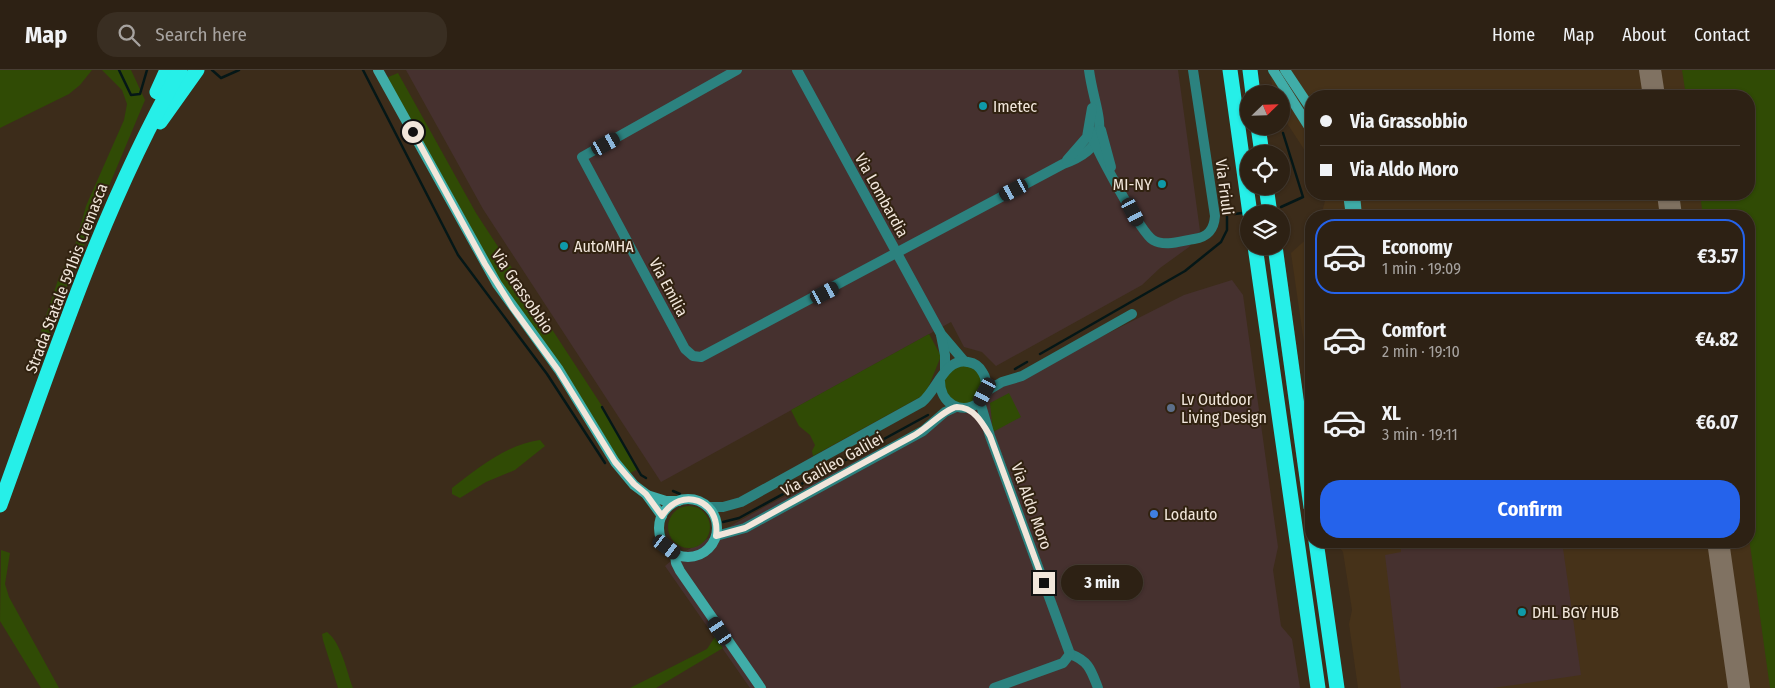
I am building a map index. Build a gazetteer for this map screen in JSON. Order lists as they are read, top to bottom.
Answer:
{
  "streets": {
    "highway": ["Strada Statale 591bis Cremasca"],
    "street": [
      "Via Friuli",
      "Via Lombardia",
      "Via Emilia",
      "Via Grassobbio",
      "Via Galileo Galilei",
      "Via Aldo Moro"
    ]
  },
  "crossings": [
    ["Via Lombardia", "Via Emilia"],
    ["Via Lombardia", "Via Galileo Galilei"],
    ["Via Lombardia", "Via Aldo Moro"],
    ["Via Grassobbio", "Via Galileo Galilei"],
    ["Via Galileo Galilei", "Via Aldo Moro"]
  ],
  "places": [
    "Imetec",
    "MI-NY",
    "AutoMHA",
    "Lv Outdoor Living Design",
    "Lodauto",
    "DHL BGY HUB"
  ],
  "north": "top right",
  "page": {
    "header": "Map",
    "search": "Search here",
    "nav": [
      "Home",
      "Map",
      "About",
      "Contact"
    ],
    "banner": ["Via Grassobbio", "Via Aldo Moro"],
    "list": [
      {
        "name": "Economy",
        "note": "1 min · 19:09",
        "value": "€3.57"
      },
      {
        "name": "Comfort",
        "note": "2 min · 19:10",
        "value": "€4.82"
      },
      {
        "name": "XL",
        "note": "3 min · 19:11",
        "value": "€6.07"
      }
    ],
    "buttons": "Confirm",
    "bubble": "3 min"
  }
}
